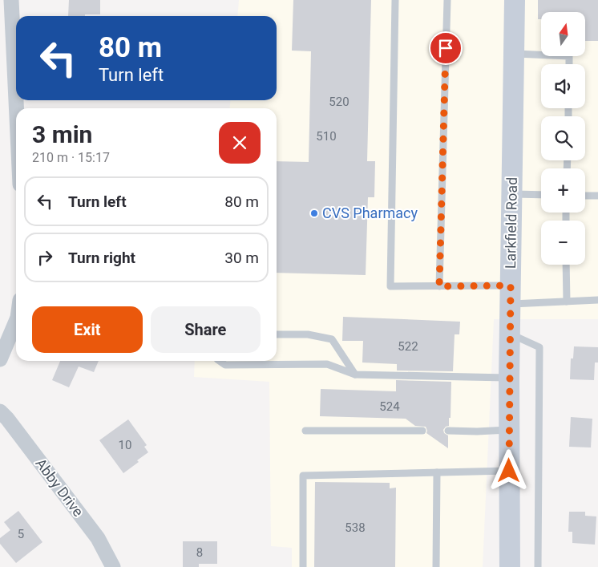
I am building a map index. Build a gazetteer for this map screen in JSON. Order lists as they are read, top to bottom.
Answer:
{
  "streets": {
    "main road": ["Larkfield Road"],
    "street": ["Abby Drive"]
  },
  "places": ["CVS Pharmacy"],
  "house_numbers": [
    "520",
    "510",
    "522",
    "524",
    "10",
    "538",
    "5",
    "8"
  ],
  "north": "top",
  "page": {
    "map_buttons": ["+", "−"],
    "turn": ["80 m", "Turn left"],
    "heading": ["3 min", "210 m · 15:17"],
    "list": [
      {
        "name": "Turn left",
        "value": "80 m"
      },
      {
        "name": "Turn right",
        "value": "30 m"
      }
    ],
    "buttons": ["Exit", "Share"]
  }
}
